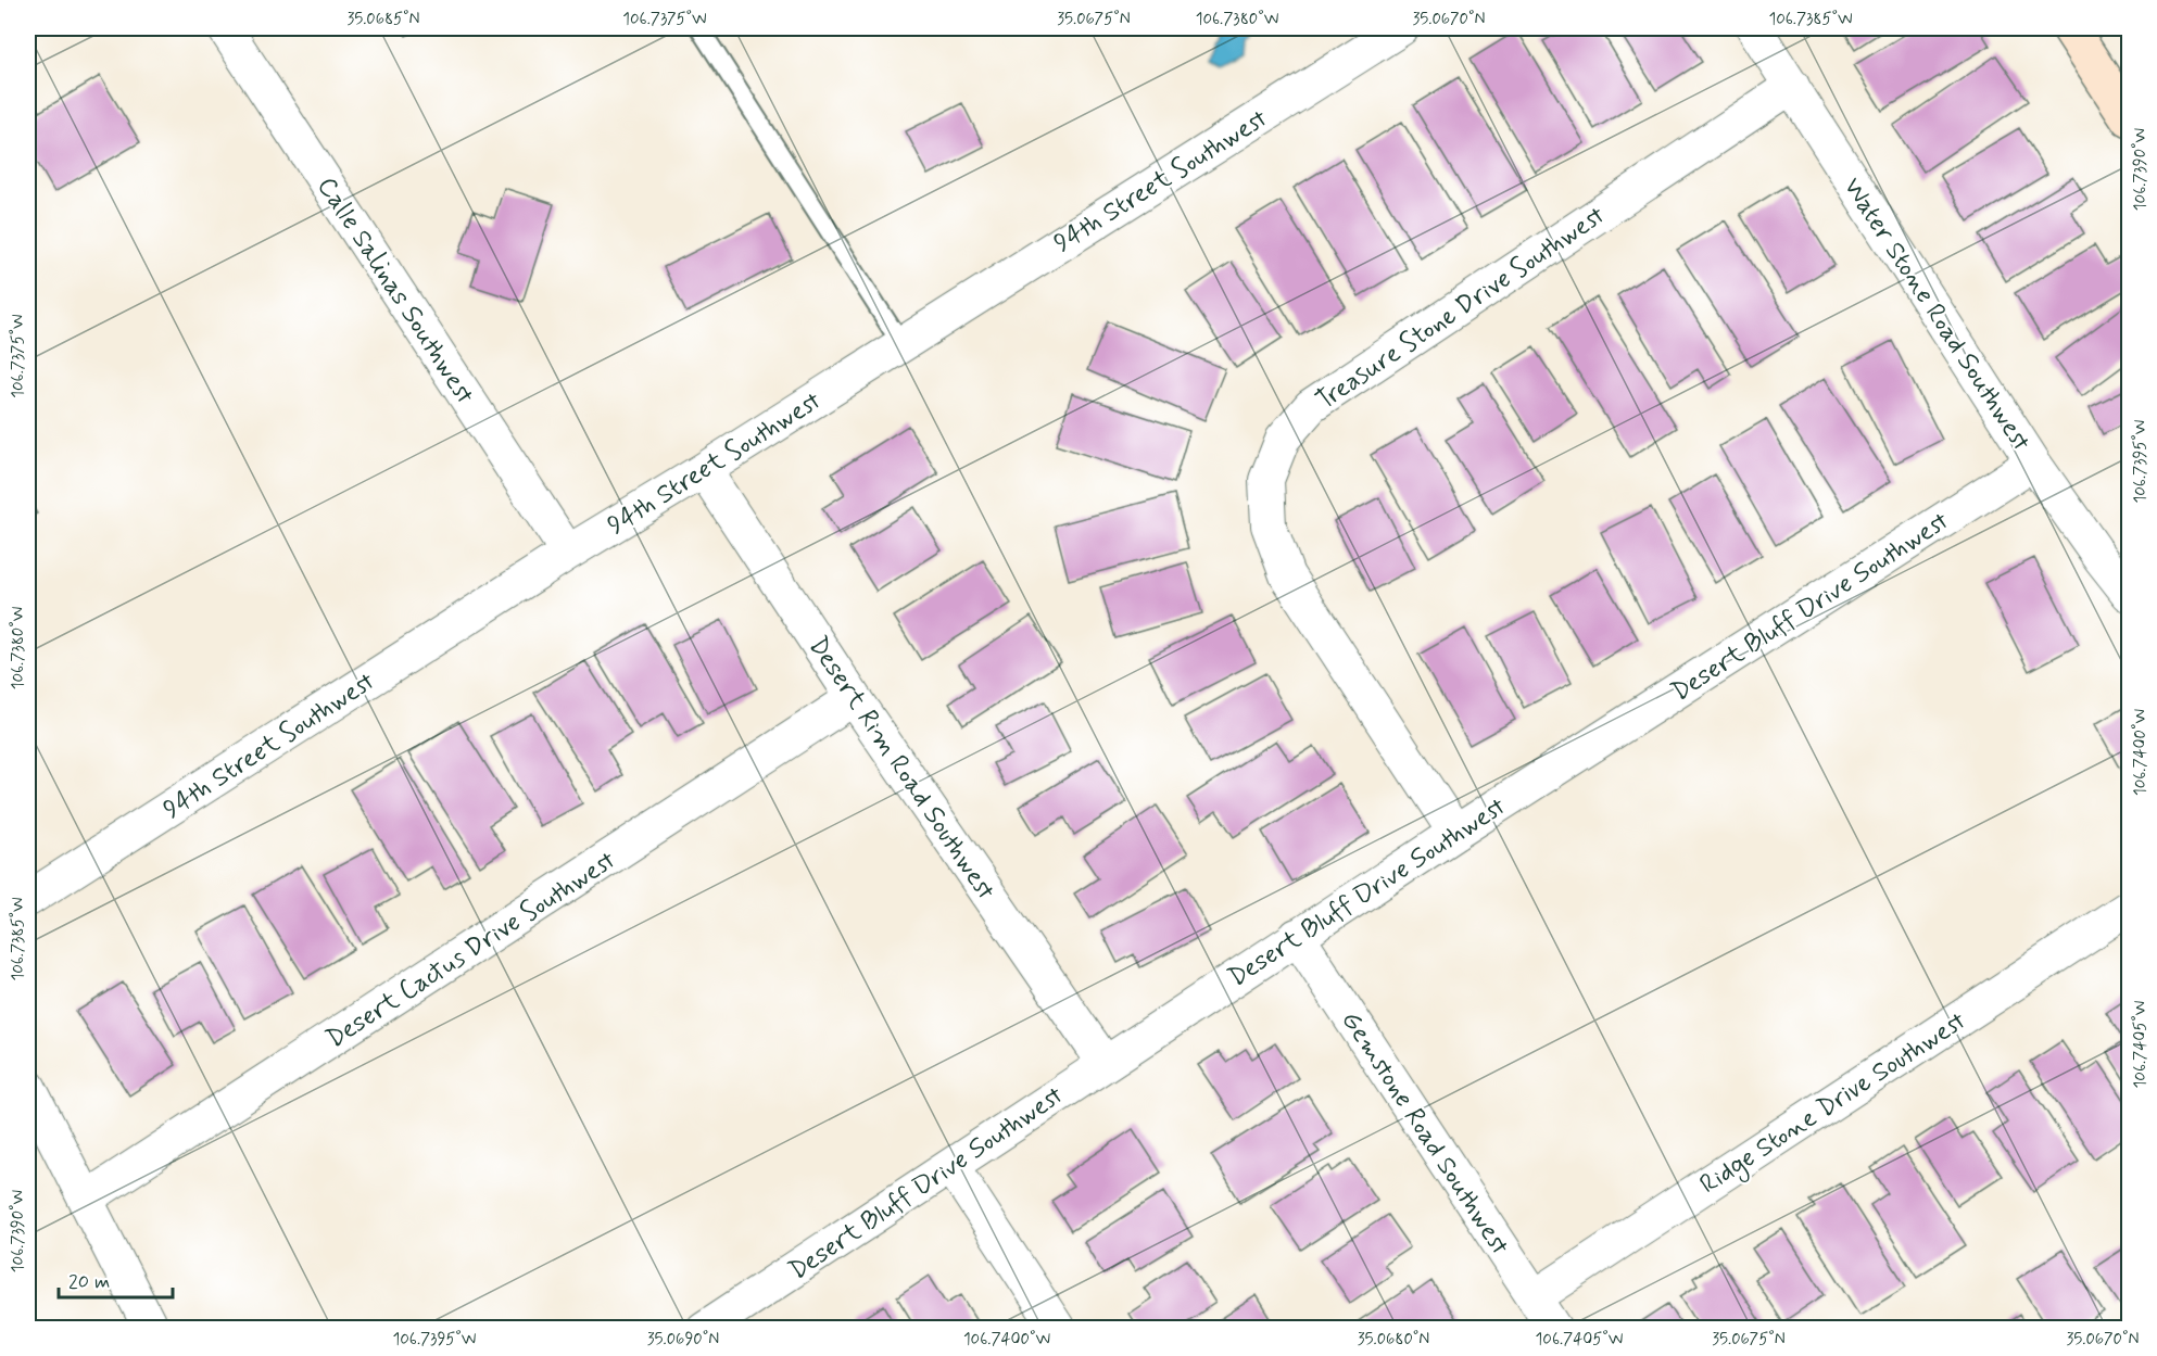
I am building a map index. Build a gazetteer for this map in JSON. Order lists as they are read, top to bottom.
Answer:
{
  "streets": {
    "street": [
      "94th Street Southwest",
      "Calle Salinas Southwest",
      "Treasure Stone Drive Southwest",
      "Water Stone Road Southwest",
      "Desert Bluff Drive Southwest",
      "Desert Rim Road Southwest",
      "Desert Cactus Drive Southwest",
      "Ridge Stone Drive Southwest",
      "Gemstone Road Southwest"
    ]
  },
  "crossings": [
    ["94th Street Southwest", "Calle Salinas Southwest"],
    ["94th Street Southwest", "Desert Rim Road Southwest"],
    ["Treasure Stone Drive Southwest", "Water Stone Road Southwest"],
    ["Treasure Stone Drive Southwest", "Desert Bluff Drive Southwest"],
    ["Water Stone Road Southwest", "Desert Bluff Drive Southwest"],
    ["Desert Bluff Drive Southwest", "Desert Rim Road Southwest"],
    ["Desert Bluff Drive Southwest", "Gemstone Road Southwest"],
    ["Desert Rim Road Southwest", "Desert Cactus Drive Southwest"],
    ["Ridge Stone Drive Southwest", "Gemstone Road Southwest"]
  ],
  "scale_bar": "20 m",
  "coordinates": [
    "35.0685°N",
    "106.7375°W",
    "35.0675°N",
    "106.7380°W",
    "35.0670°N",
    "106.7385°W",
    "106.7390°W",
    "106.7395°W",
    "106.7400°W",
    "106.7405°W",
    "35.0690°N",
    "35.0680°N"
  ]
}
